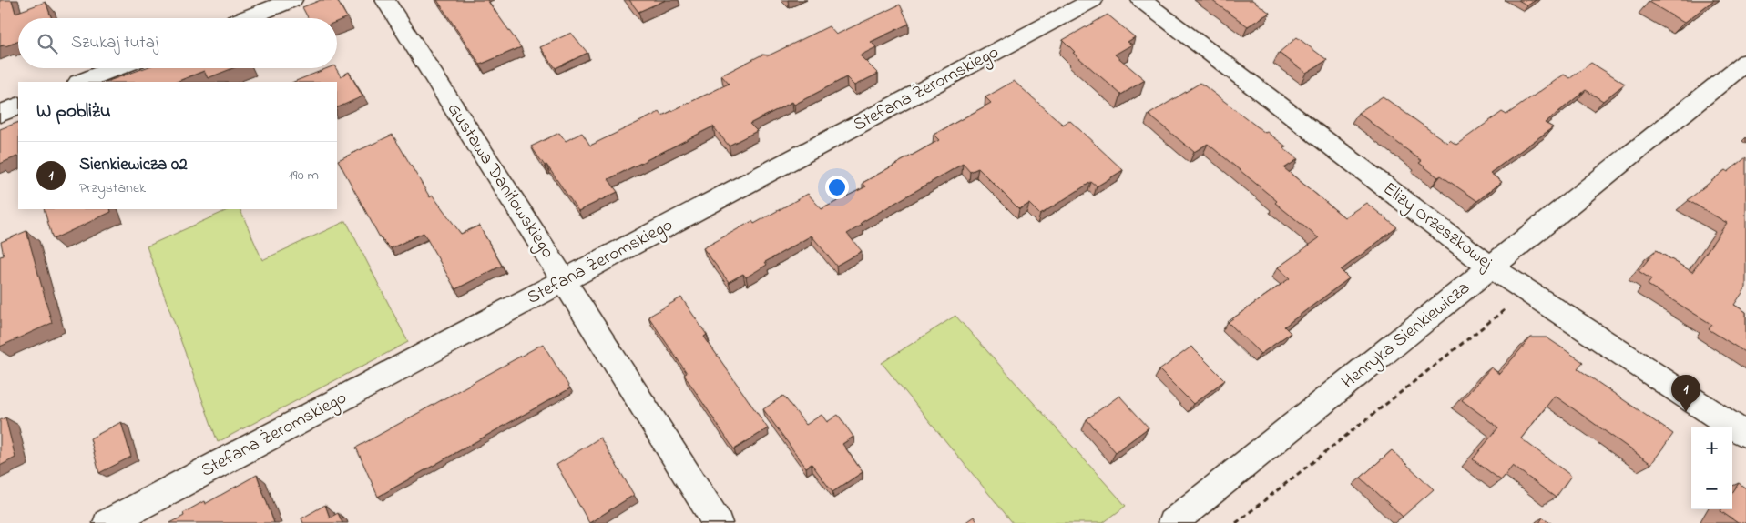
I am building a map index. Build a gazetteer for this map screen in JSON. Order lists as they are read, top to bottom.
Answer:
{
  "streets": {
    "street": [
      "Stefana Żeromskiego",
      "Gustawa Daniłowskiego",
      "Elizy Orzeszkowej",
      "Henryka Sienkiewicza"
    ]
  },
  "crossings": [
    ["Stefana Żeromskiego", "Gustawa Daniłowskiego"],
    ["Elizy Orzeszkowej", "Henryka Sienkiewicza"]
  ],
  "page": {
    "search": "Szukaj tutaj",
    "heading": "W pobliżu",
    "list": [
      {
        "mark": "1",
        "name": "Sienkiewicza 02",
        "note": "Przystanek",
        "value": "190 m"
      }
    ],
    "pins": "1",
    "map_buttons": ["+", "−"]
  }
}
